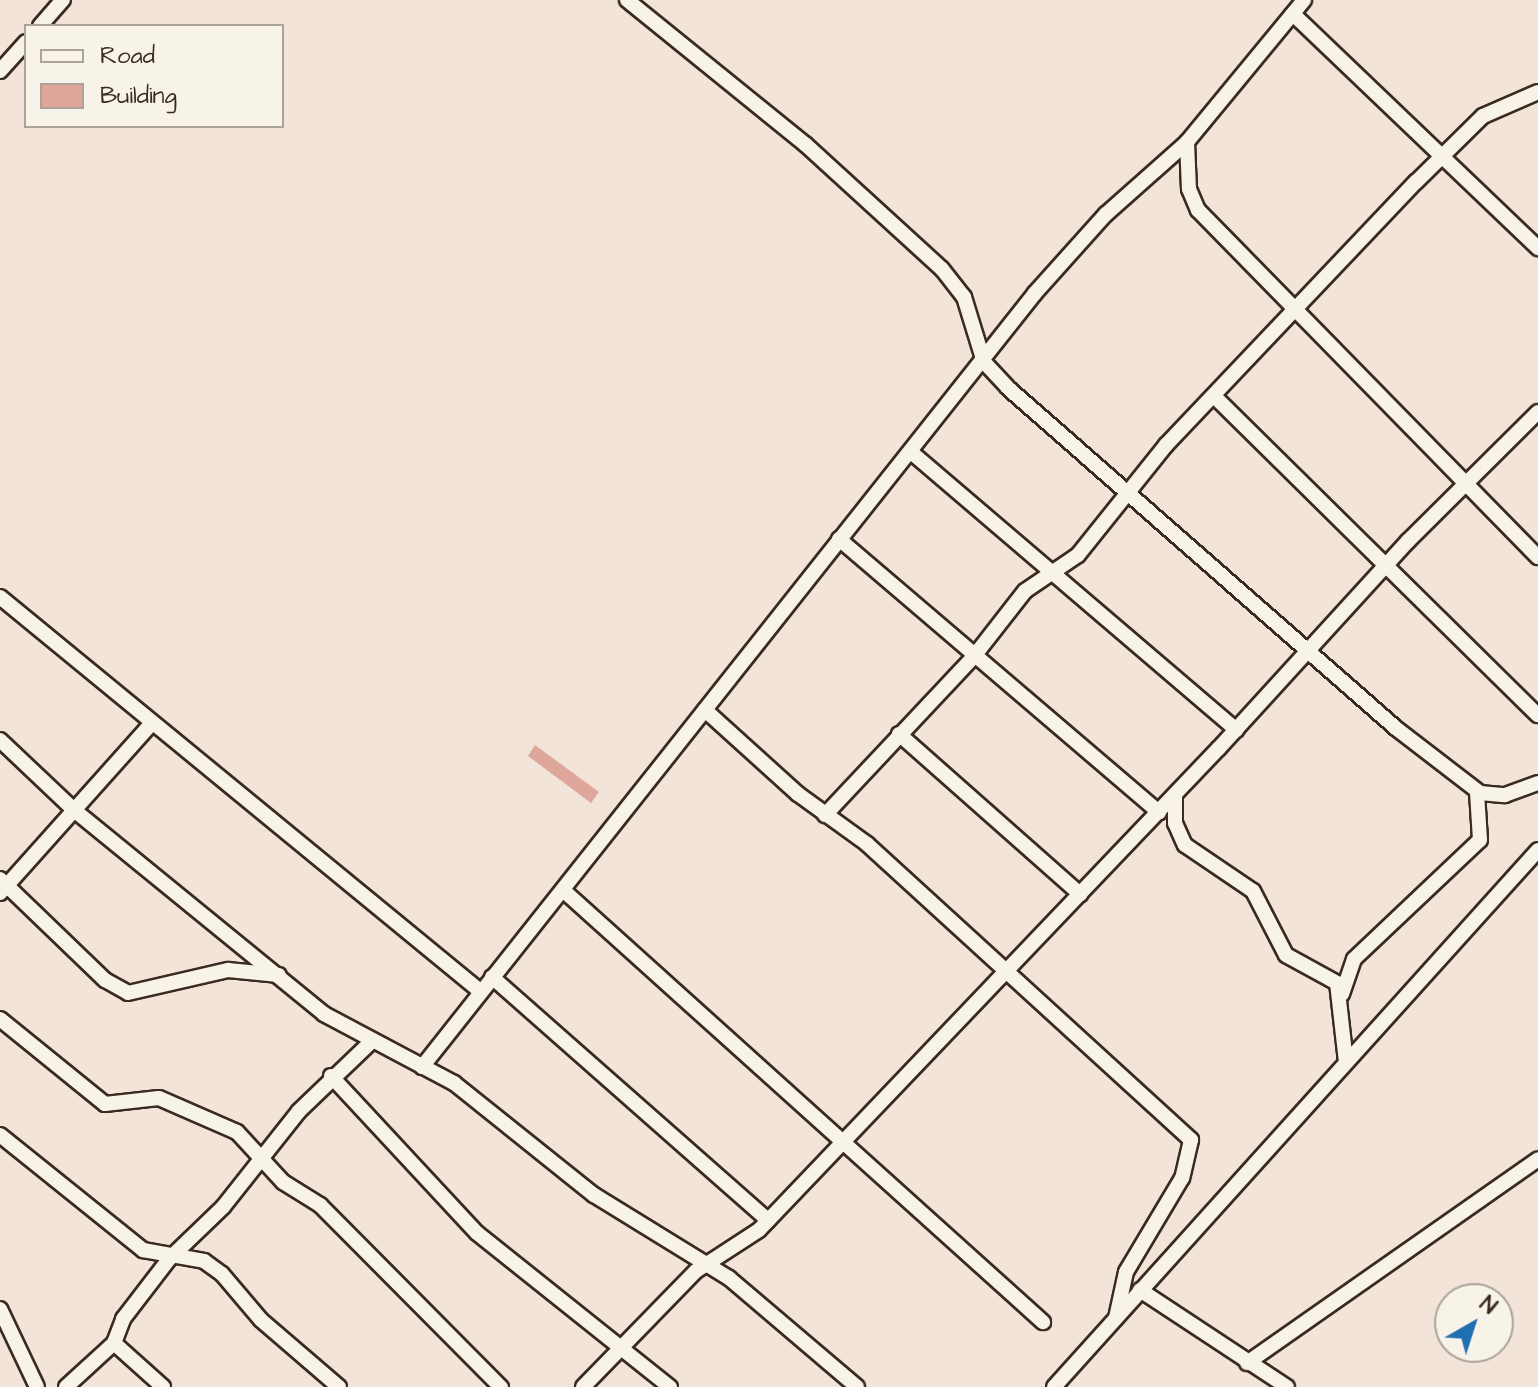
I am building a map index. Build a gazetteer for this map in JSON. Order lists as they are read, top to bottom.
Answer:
{
  "legend": ["Road", "Building"],
  "north": "top right"
}
